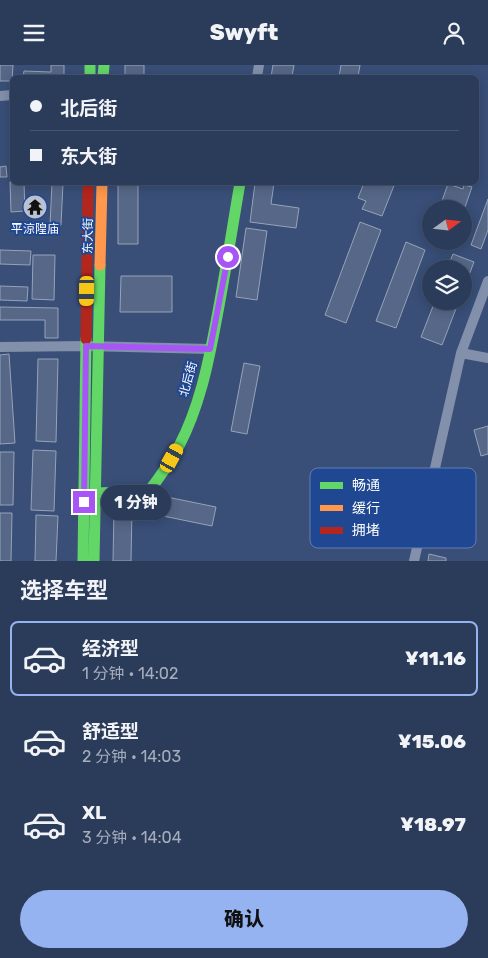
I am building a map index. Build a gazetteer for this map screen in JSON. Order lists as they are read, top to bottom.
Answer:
{
  "streets": {
    "main road": ["东大街", "北后街"]
  },
  "crossings": [
    ["东大街", "北后街"]
  ],
  "places": {
    "temple": ["平涼隍庙"]
  },
  "legend": ["畅通", "缓行", "拥堵"],
  "north": "right",
  "page": {
    "header": "Swyft",
    "banner": ["北后街", "东大街"],
    "bubble": "1 分钟",
    "heading": "选择车型",
    "list": [
      {
        "name": "经济型",
        "note": "1 分钟 · 14:02",
        "value": "¥11.16"
      },
      {
        "name": "舒适型",
        "note": "2 分钟 · 14:03",
        "value": "¥15.06"
      },
      {
        "name": "XL",
        "note": "3 分钟 · 14:04",
        "value": "¥18.97"
      }
    ],
    "buttons": "确认"
  }
}
